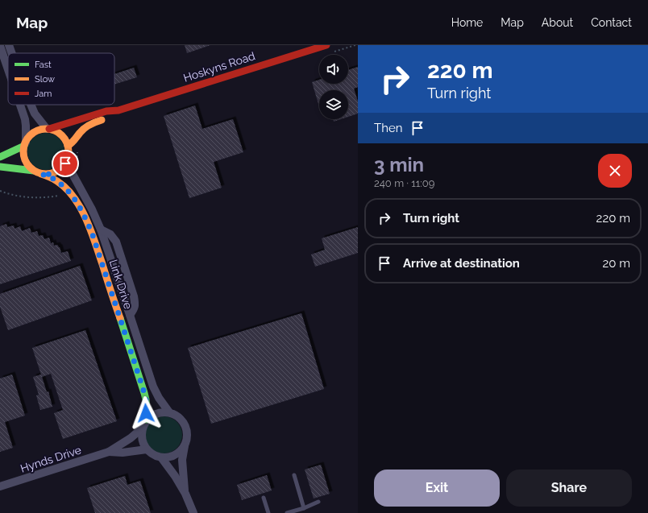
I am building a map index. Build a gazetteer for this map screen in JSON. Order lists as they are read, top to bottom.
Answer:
{
  "streets": {
    "main road": ["Hoskyns Road", "Link Drive"],
    "street": ["Hynds Drive"]
  },
  "crossings": [
    ["Hoskyns Road", "Link Drive"],
    ["Link Drive", "Hynds Drive"]
  ],
  "legend": ["Fast", "Slow", "Jam"],
  "page": {
    "header": "Map",
    "nav": [
      "Home",
      "Map",
      "About",
      "Contact"
    ],
    "turn": ["220 m", "Turn right"],
    "then": "Then",
    "heading": ["3 min", "240 m · 11:09"],
    "list": [
      {
        "name": "Turn right",
        "value": "220 m"
      },
      {
        "name": "Arrive at destination",
        "value": "20 m"
      }
    ],
    "buttons": ["Exit", "Share"]
  }
}
